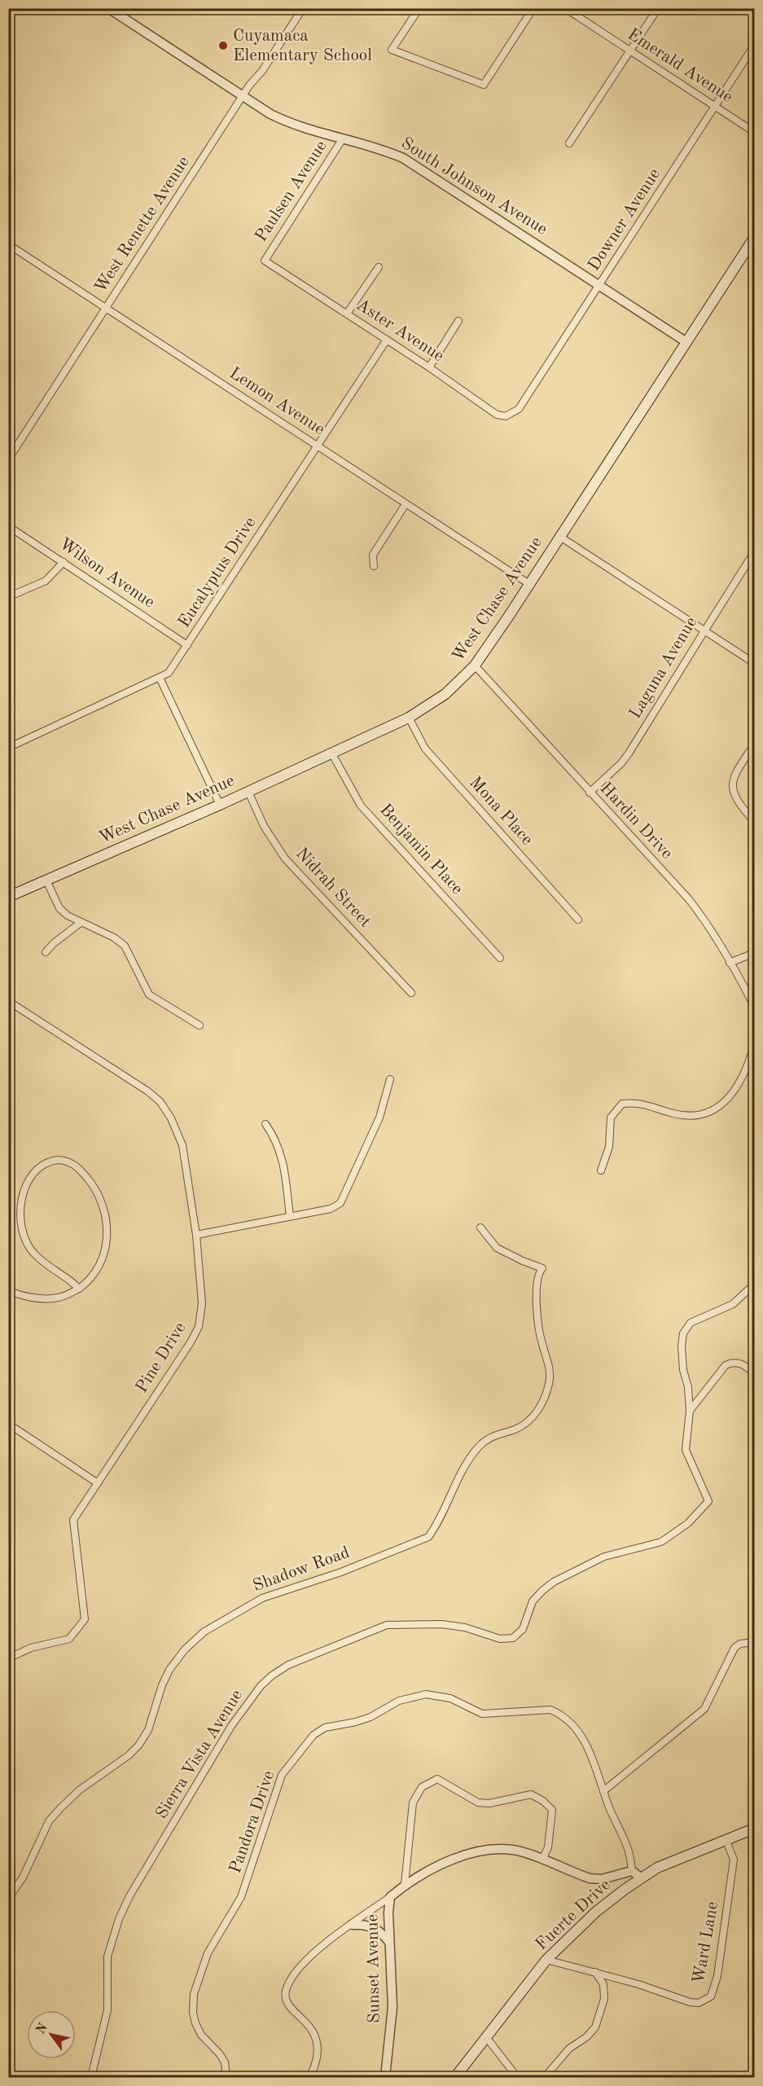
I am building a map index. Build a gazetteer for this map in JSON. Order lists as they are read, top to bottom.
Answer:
{
  "streets": {
    "main road": ["West Chase Avenue", "Fuerte Drive"],
    "street": [
      "Emerald Avenue",
      "South Johnson Avenue",
      "Paulsen Avenue",
      "Downer Avenue",
      "West Renette Avenue",
      "Aster Avenue",
      "Lemon Avenue",
      "Eucalyptus Drive",
      "Wilson Avenue",
      "Laguna Avenue",
      "Mona Place",
      "Hardin Drive",
      "Benjamin Place",
      "Nidrah Street",
      "Pine Drive",
      "Shadow Road",
      "Sierra Vista Avenue",
      "Pandora Drive",
      "Ward Lane",
      "Sunset Avenue"
    ]
  },
  "crossings": [
    ["Emerald Avenue", "Downer Avenue"],
    ["South Johnson Avenue", "Paulsen Avenue"],
    ["South Johnson Avenue", "Downer Avenue"],
    ["South Johnson Avenue", "West Renette Avenue"],
    ["South Johnson Avenue", "West Chase Avenue"],
    ["Paulsen Avenue", "Aster Avenue"],
    ["Downer Avenue", "Aster Avenue"],
    ["West Renette Avenue", "Lemon Avenue"],
    ["Aster Avenue", "Eucalyptus Drive"],
    ["Lemon Avenue", "Eucalyptus Drive"],
    ["Lemon Avenue", "West Chase Avenue"],
    ["Eucalyptus Drive", "Wilson Avenue"],
    ["West Chase Avenue", "Mona Place"],
    ["West Chase Avenue", "Hardin Drive"],
    ["West Chase Avenue", "Benjamin Place"],
    ["West Chase Avenue", "Nidrah Street"],
    ["Laguna Avenue", "Hardin Drive"],
    ["Pandora Drive", "Sunset Avenue"],
    ["Fuerte Drive", "Ward Lane"]
  ],
  "places": ["Cuyamaca Elementary School"],
  "north": "top left"
}
